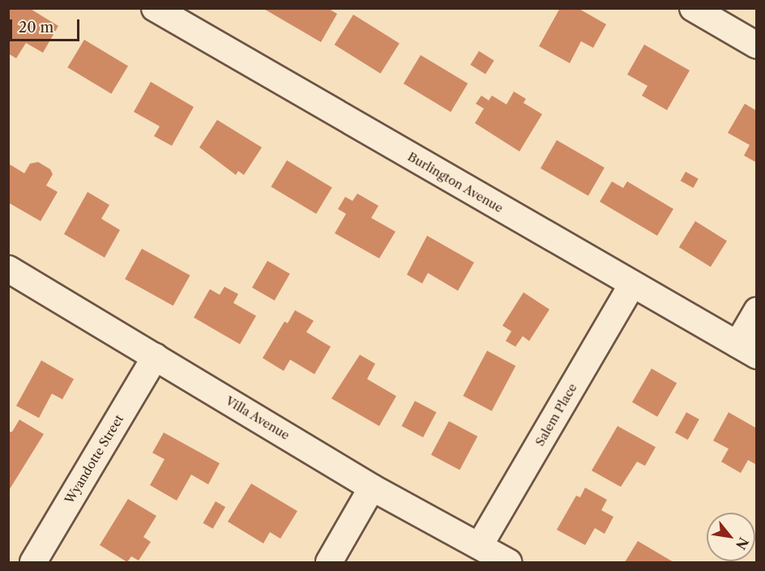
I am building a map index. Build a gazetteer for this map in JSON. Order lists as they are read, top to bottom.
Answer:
{
  "streets": {
    "street": [
      "Burlington Avenue",
      "Salem Place",
      "Villa Avenue",
      "Wyandotte Street"
    ]
  },
  "crossings": [
    ["Burlington Avenue", "Salem Place"],
    ["Salem Place", "Villa Avenue"],
    ["Villa Avenue", "Wyandotte Street"]
  ],
  "scale_bar": "20 m",
  "north": "bottom right"
}
